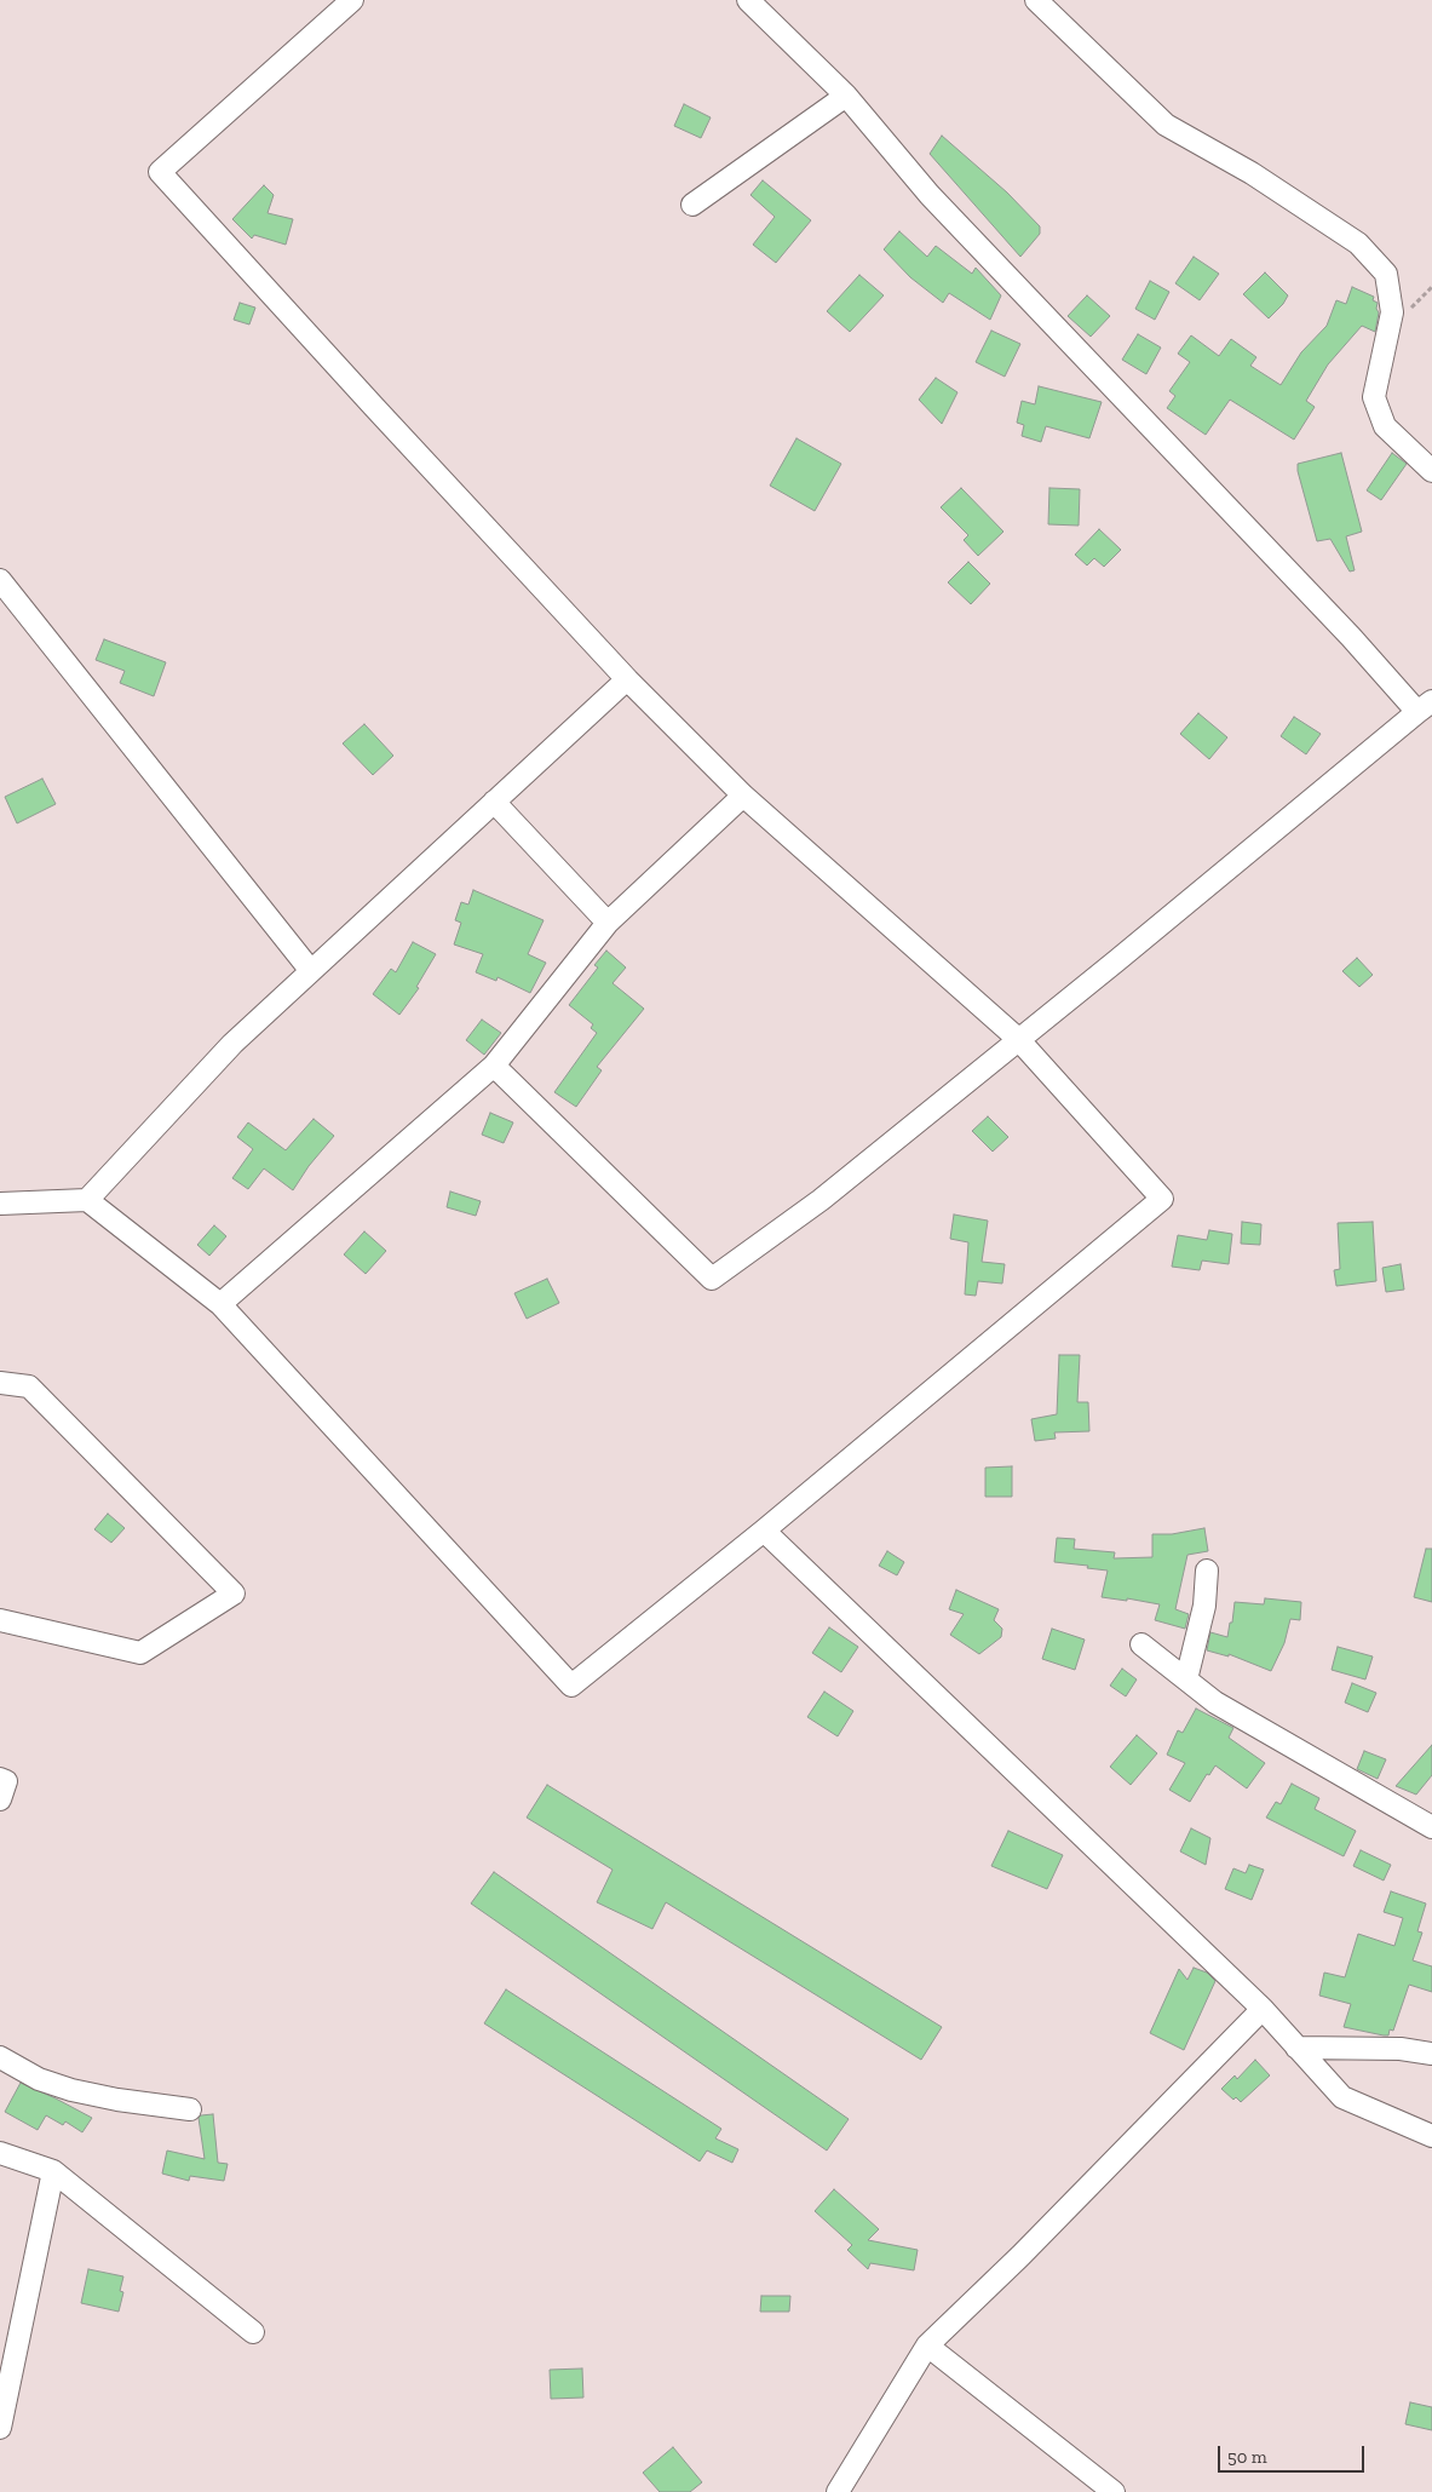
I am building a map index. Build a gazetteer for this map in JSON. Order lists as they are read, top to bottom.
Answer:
{
  "scale_bar": "50 m"
}
